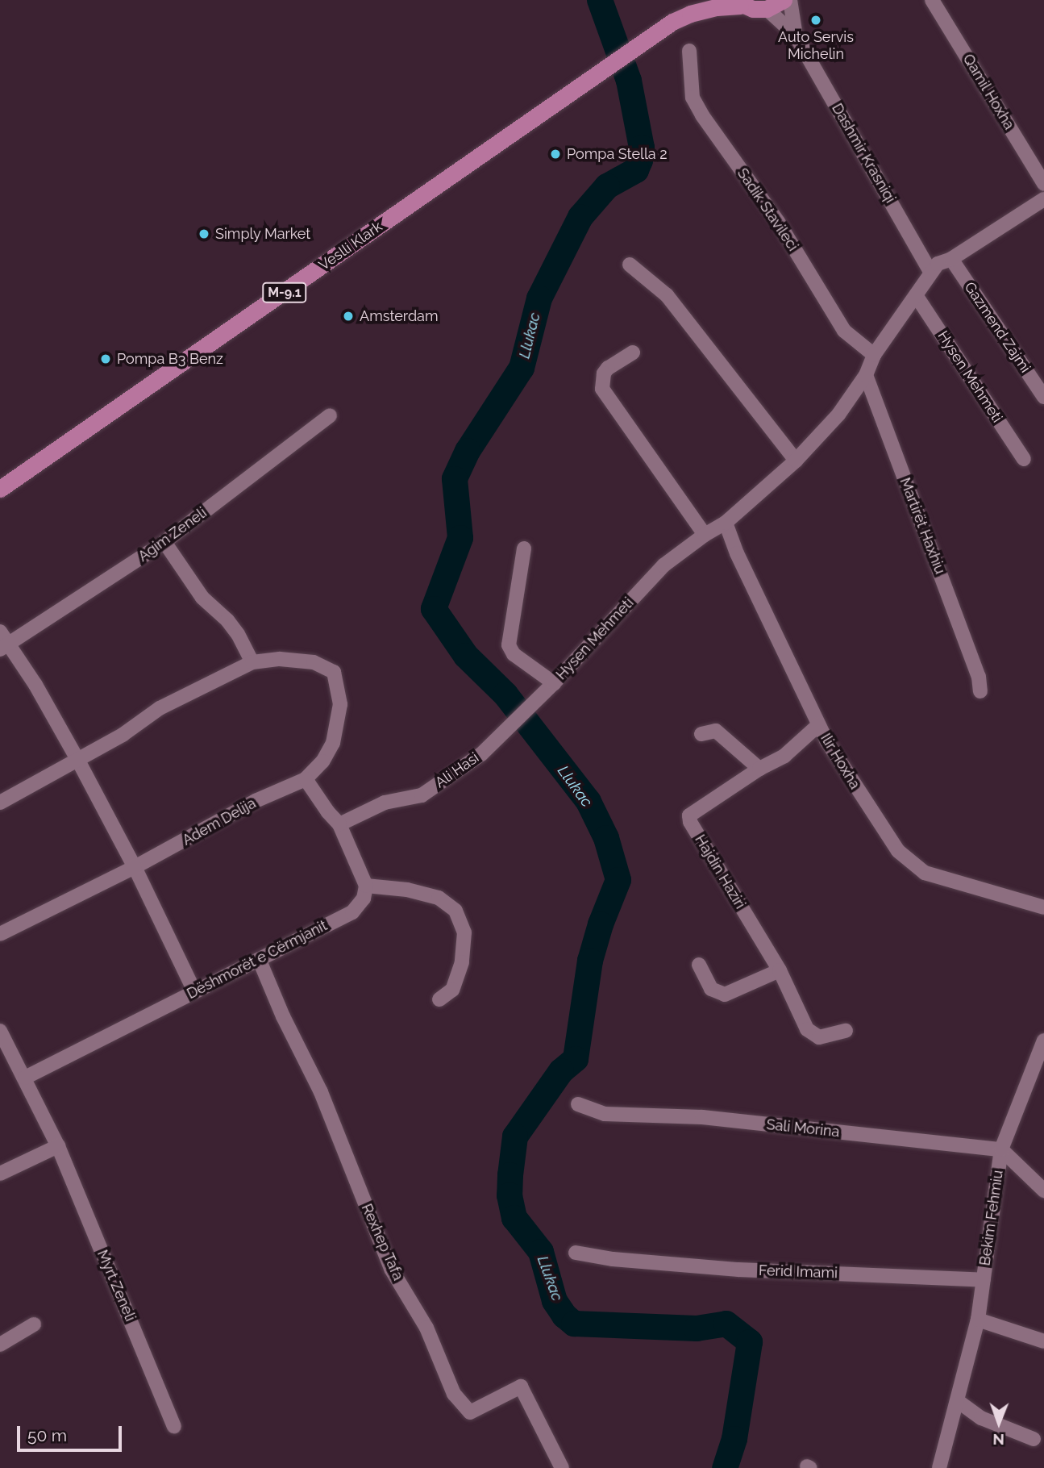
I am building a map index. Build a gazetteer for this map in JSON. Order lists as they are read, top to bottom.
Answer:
{
  "streets": {
    "main road": ["Veslli Klark", "M-9.1"],
    "street": [
      "Qamil Hoxha",
      "Dashmir Krasniqi",
      "Sadik Stavileci",
      "Gazmend Zajmi",
      "Hysen Mehmeti",
      "Martirët Haxhiu",
      "Agim Zeneli",
      "Ilir Hoxha",
      "Ali Hasi",
      "Adem Delija",
      "Hajdin Haziri",
      "Dëshmorët e Cërmjanit",
      "Sali Morina",
      "Bekim Fehmiu",
      "Rexhep Tafa",
      "Ferid Imami",
      "Myrt Zeneli"
    ]
  },
  "crossings": [
    ["Dashmir Krasniqi", "M-9.1"],
    ["Dashmir Krasniqi", "Hysen Mehmeti"],
    ["Sadik Stavileci", "Hysen Mehmeti"],
    ["Veslli Klark", "M-9.1"],
    ["Gazmend Zajmi", "Hysen Mehmeti"],
    ["Hysen Mehmeti", "Martirët Haxhiu"],
    ["Hysen Mehmeti", "Ilir Hoxha"],
    ["Hysen Mehmeti", "Ali Hasi"],
    ["Agim Zeneli", "Adem Delija"],
    ["Ilir Hoxha", "Hajdin Haziri"],
    ["Dëshmorët e Cërmjanit", "Rexhep Tafa"],
    ["Dëshmorët e Cërmjanit", "Myrt Zeneli"],
    ["Sali Morina", "Bekim Fehmiu"],
    ["Bekim Fehmiu", "Ferid Imami"]
  ],
  "water": ["Llukac"],
  "places": [
    "Auto Servis Michelin",
    "Pompa Stella 2",
    "Simply Market",
    "Amsterdam",
    "Pompa B3 Benz"
  ],
  "scale_bar": "50 m",
  "north": "bottom"
}
